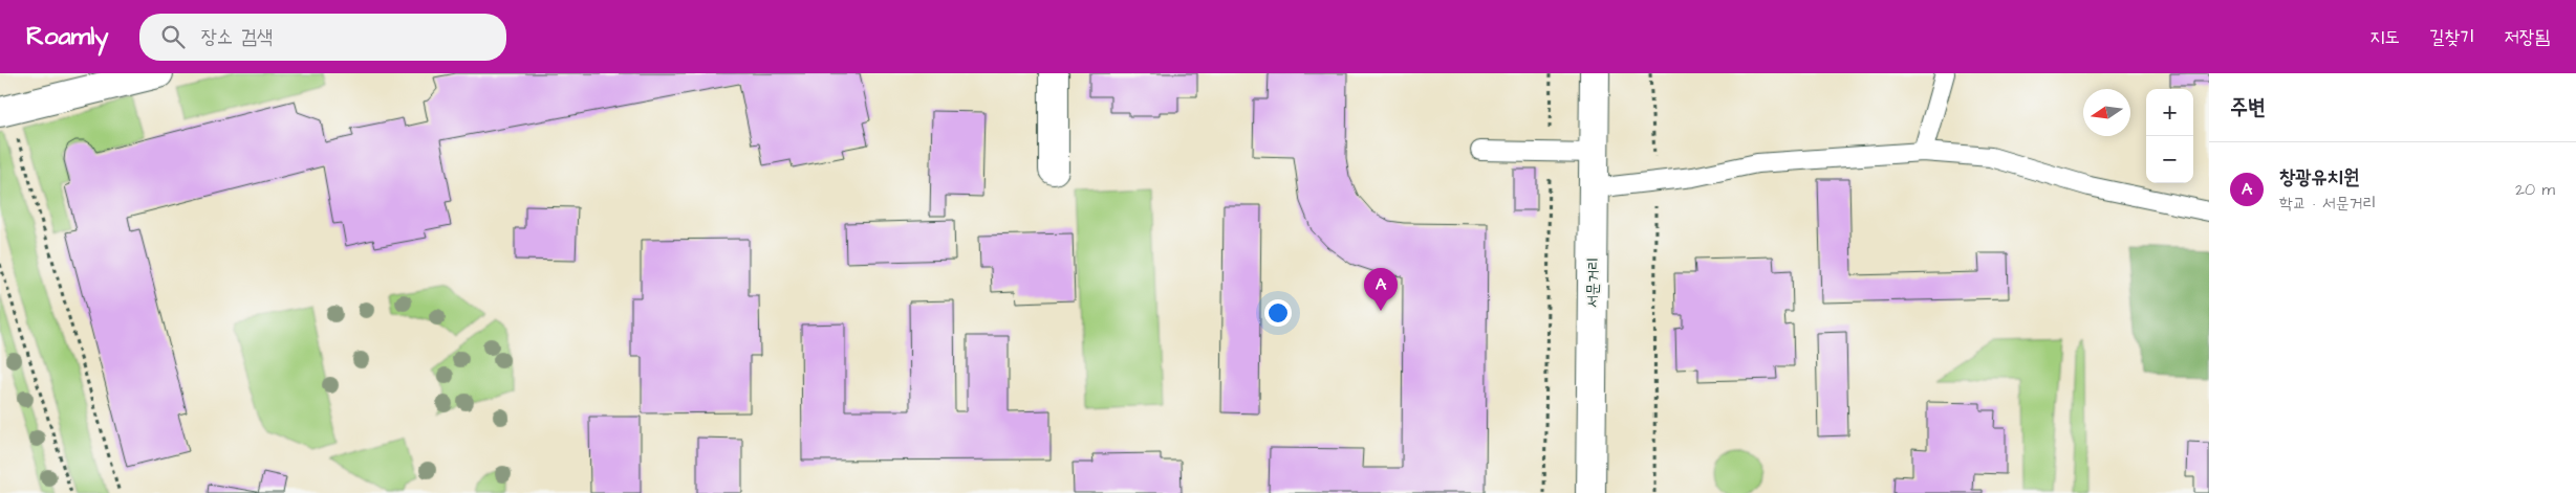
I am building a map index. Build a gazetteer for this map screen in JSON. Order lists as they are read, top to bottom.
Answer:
{
  "streets": {
    "street": ["서문거리"]
  },
  "north": "left",
  "page": {
    "header": "Roamly",
    "search": "장소 검색",
    "nav": ["지도", "길찾기", "저장됨"],
    "heading": "주변",
    "map_buttons": ["+", "−"],
    "list": [
      {
        "mark": "A",
        "name": "창광유치원",
        "note": "학교 · 서문거리",
        "value": "20 m"
      }
    ],
    "pins": "A"
  }
}
